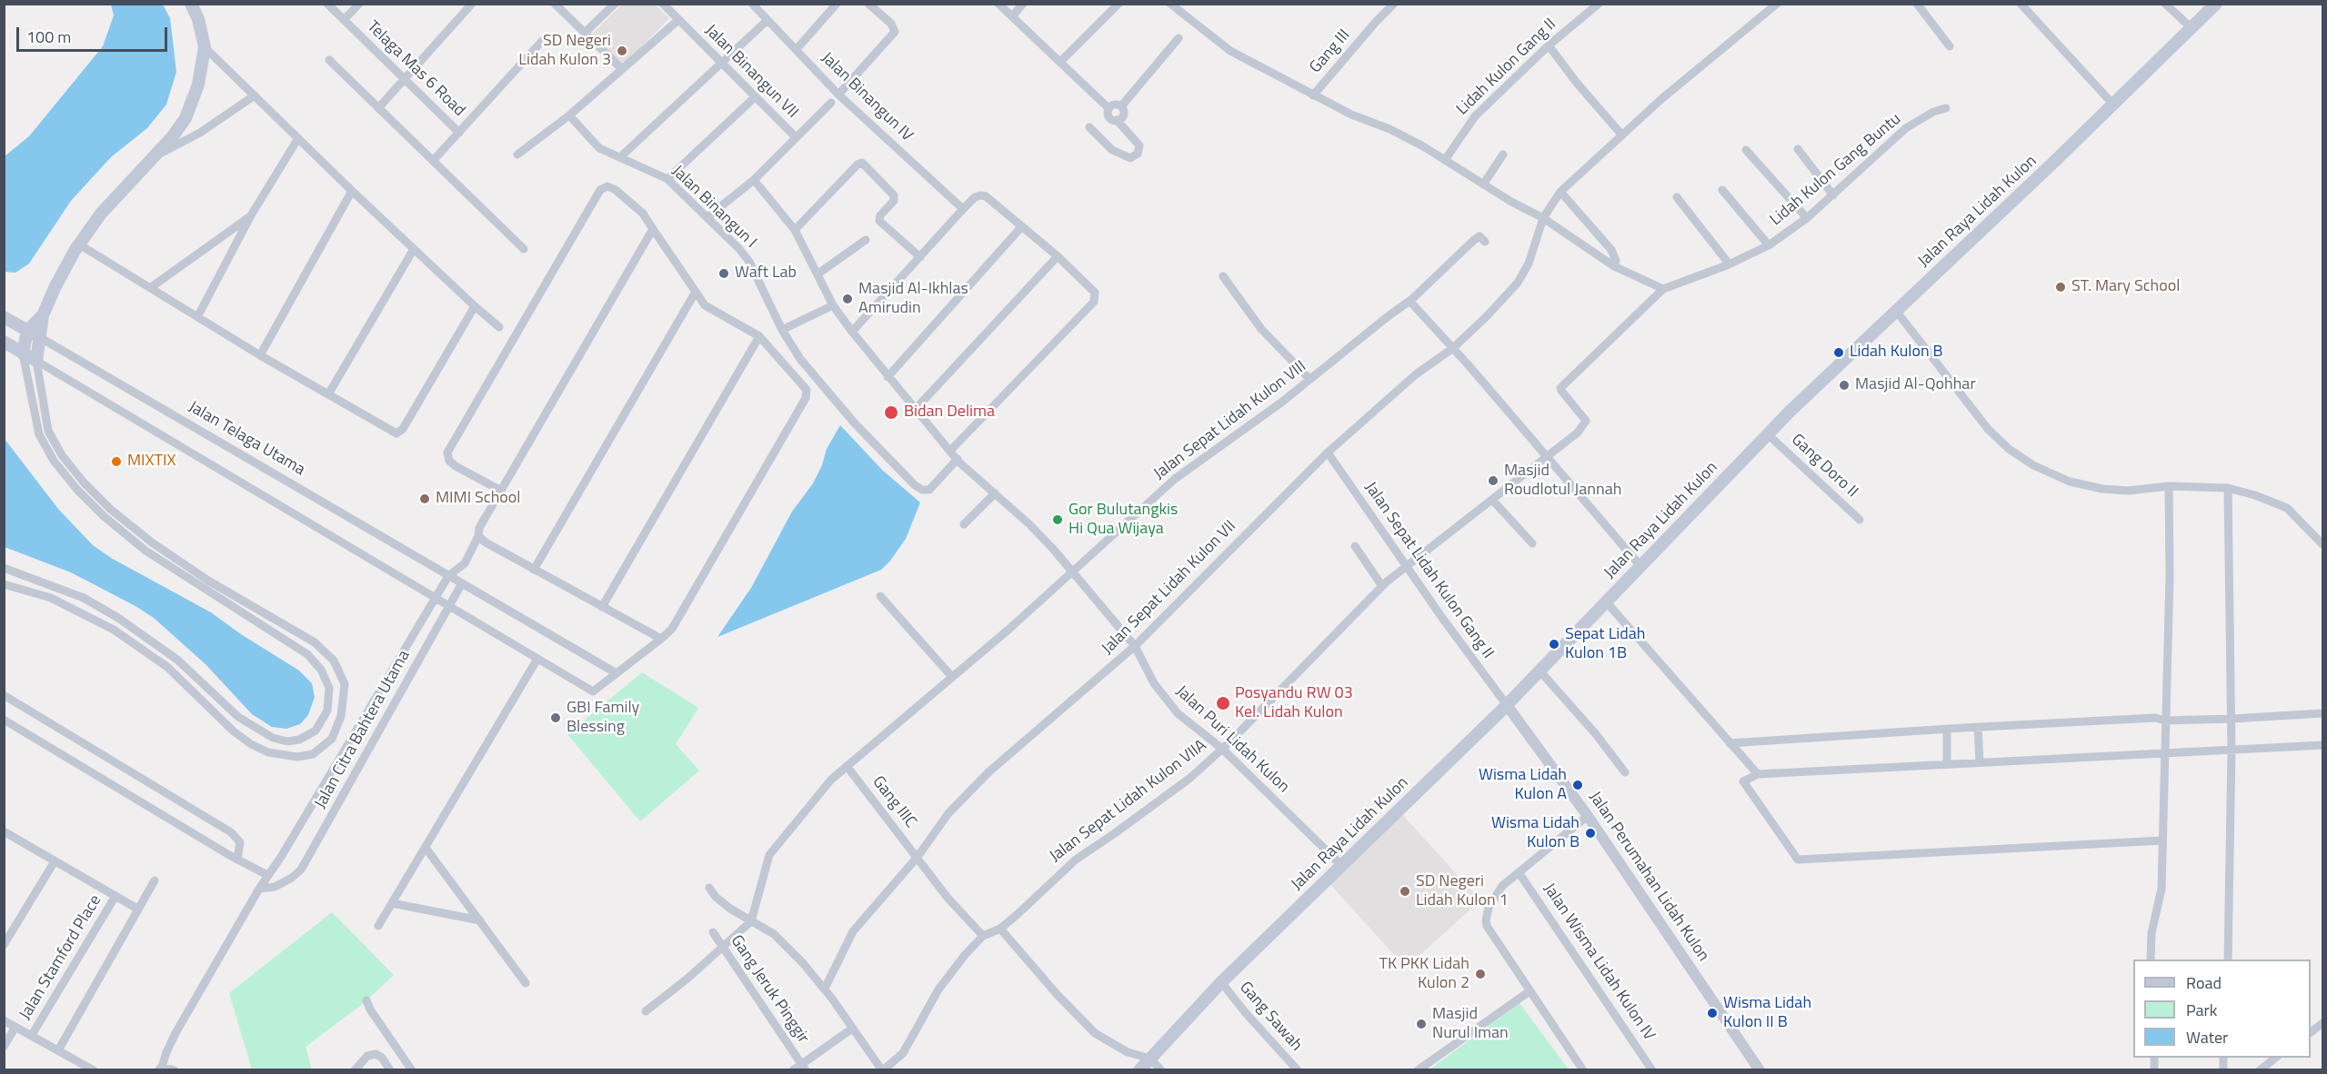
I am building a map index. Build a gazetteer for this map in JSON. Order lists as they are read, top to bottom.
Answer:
{
  "streets": {
    "main road": ["Jalan Raya Lidah Kulon", "Jalan Telaga Utama"],
    "street": [
      "Gang III",
      "Lidah Kulon Gang II",
      "Telaga Mas 6 Road",
      "Jalan Binangun VII",
      "Jalan Binangun IV",
      "Lidah Kulon Gang Buntu",
      "Jalan Binangun I",
      "Jalan Sepat Lidah Kulon VIII",
      "Gang Doro II",
      "Jalan Sepat Lidah Kulon Gang II",
      "Jalan Sepat Lidah Kulon VII",
      "Jalan Citra Bahtera Utama",
      "Jalan Puri Lidah Kulon",
      "Jalan Sepat Lidah Kulon VIIA",
      "Gang IIIC",
      "Jalan Perumahan Lidah Kulon",
      "Jalan Stamford Place",
      "Jalan Wisma Lidah Kulon IV",
      "Gang Jeruk Pinggir",
      "Gang Sawah"
    ]
  },
  "crossings": [
    ["Lidah Kulon Gang Buntu", "Jalan Sepat Lidah Kulon VIIA"],
    ["Jalan Binangun I", "Jalan Puri Lidah Kulon"],
    ["Jalan Raya Lidah Kulon", "Gang Doro II"],
    ["Jalan Raya Lidah Kulon", "Jalan Sepat Lidah Kulon Gang II"],
    ["Jalan Raya Lidah Kulon", "Jalan Puri Lidah Kulon"],
    ["Jalan Raya Lidah Kulon", "Jalan Perumahan Lidah Kulon"],
    ["Jalan Raya Lidah Kulon", "Gang Sawah"],
    ["Jalan Sepat Lidah Kulon VIII", "Jalan Puri Lidah Kulon"],
    ["Jalan Sepat Lidah Kulon VIII", "Gang IIIC"],
    ["Jalan Telaga Utama", "Jalan Citra Bahtera Utama"],
    ["Jalan Sepat Lidah Kulon Gang II", "Jalan Sepat Lidah Kulon VII"],
    ["Jalan Sepat Lidah Kulon Gang II", "Jalan Sepat Lidah Kulon VIIA"],
    ["Jalan Sepat Lidah Kulon Gang II", "Jalan Perumahan Lidah Kulon"],
    ["Jalan Sepat Lidah Kulon VII", "Jalan Puri Lidah Kulon"],
    ["Jalan Sepat Lidah Kulon VII", "Gang IIIC"],
    ["Jalan Puri Lidah Kulon", "Jalan Sepat Lidah Kulon VIIA"],
    ["Jalan Sepat Lidah Kulon VIIA", "Gang IIIC"]
  ],
  "places": [
    "SD Negeri Lidah Kulon 3",
    "Waft Lab",
    "ST. Mary School",
    "Masjid Al-Ikhlas Amirudin",
    "Lidah Kulon B",
    "Masjid Al-Qohhar",
    "Bidan Delima",
    "MIXTIX",
    "Masjid Roudlotul Jannah",
    "MIMI School",
    "Gor Bulutangkis Hi Qua Wijaya",
    "Sepat Lidah Kulon 1B",
    "Posyandu RW 03 Kel. Lidah Kulon",
    "GBI Family Blessing",
    "Wisma Lidah Kulon A",
    "Wisma Lidah Kulon B",
    "SD Negeri Lidah Kulon 1",
    "TK PKK Lidah Kulon 2",
    "Wisma Lidah Kulon II B",
    "Masjid Nurul Iman"
  ],
  "legend": ["Road", "Park", "Water"],
  "scale_bar": "100 m"
}
